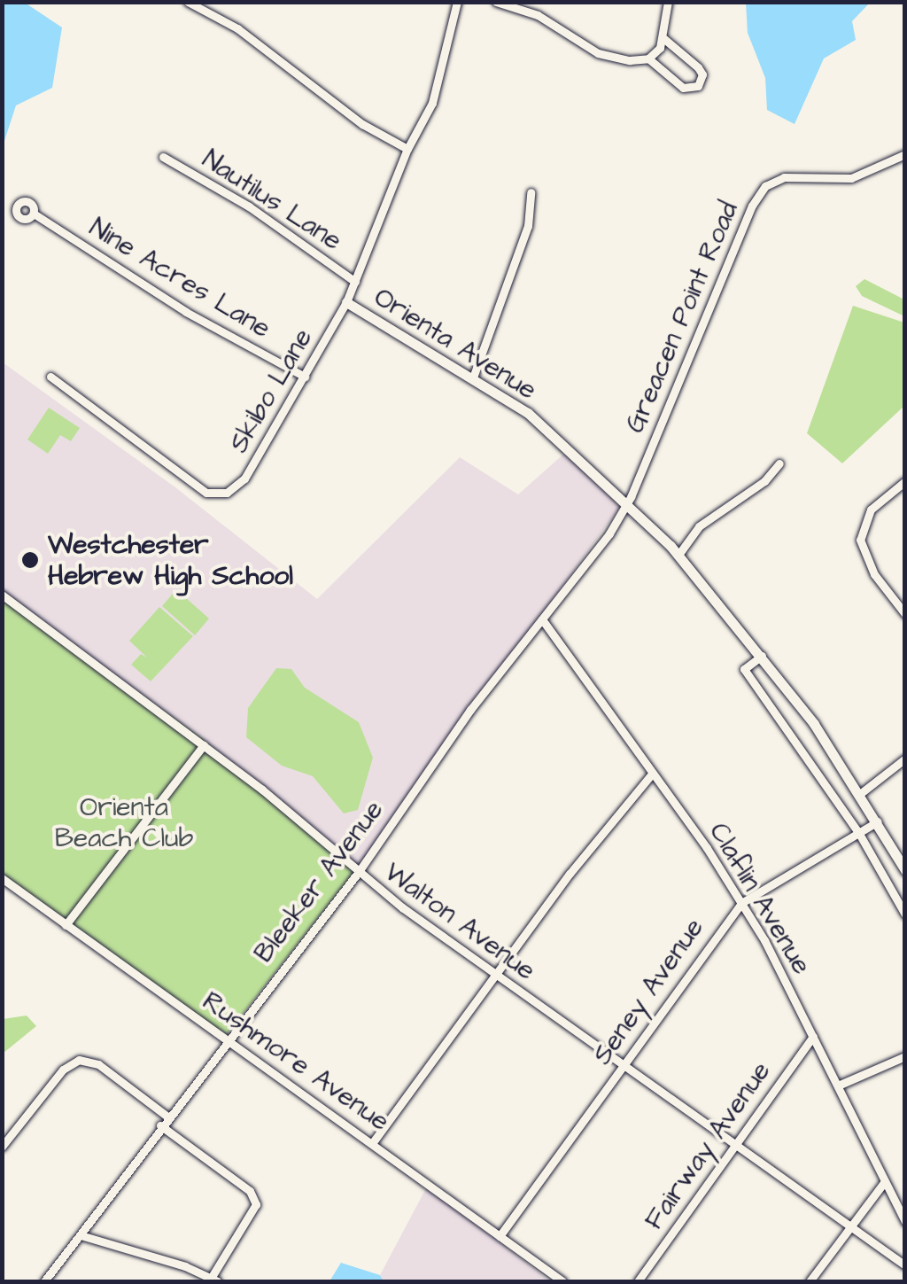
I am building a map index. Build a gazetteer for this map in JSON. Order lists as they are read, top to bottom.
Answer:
{
  "streets": {
    "street": [
      "Nautilus Lane",
      "Nine Acres Lane",
      "Greacen Point Road",
      "Orienta Avenue",
      "Skibo Lane",
      "Bleeker Avenue",
      "Claflin Avenue",
      "Walton Avenue",
      "Seney Avenue",
      "Rushmore Avenue",
      "Fairway Avenue"
    ]
  },
  "crossings": [
    ["Nautilus Lane", "Orienta Avenue"],
    ["Nine Acres Lane", "Skibo Lane"],
    ["Greacen Point Road", "Orienta Avenue"],
    ["Greacen Point Road", "Bleeker Avenue"],
    ["Orienta Avenue", "Skibo Lane"],
    ["Orienta Avenue", "Bleeker Avenue"],
    ["Orienta Avenue", "Seney Avenue"],
    ["Bleeker Avenue", "Claflin Avenue"],
    ["Bleeker Avenue", "Walton Avenue"],
    ["Bleeker Avenue", "Rushmore Avenue"],
    ["Claflin Avenue", "Seney Avenue"],
    ["Claflin Avenue", "Fairway Avenue"],
    ["Walton Avenue", "Seney Avenue"],
    ["Walton Avenue", "Fairway Avenue"],
    ["Seney Avenue", "Rushmore Avenue"]
  ],
  "parks": ["Orienta Beach Club"],
  "places": ["Westchester Hebrew High School"]
}
